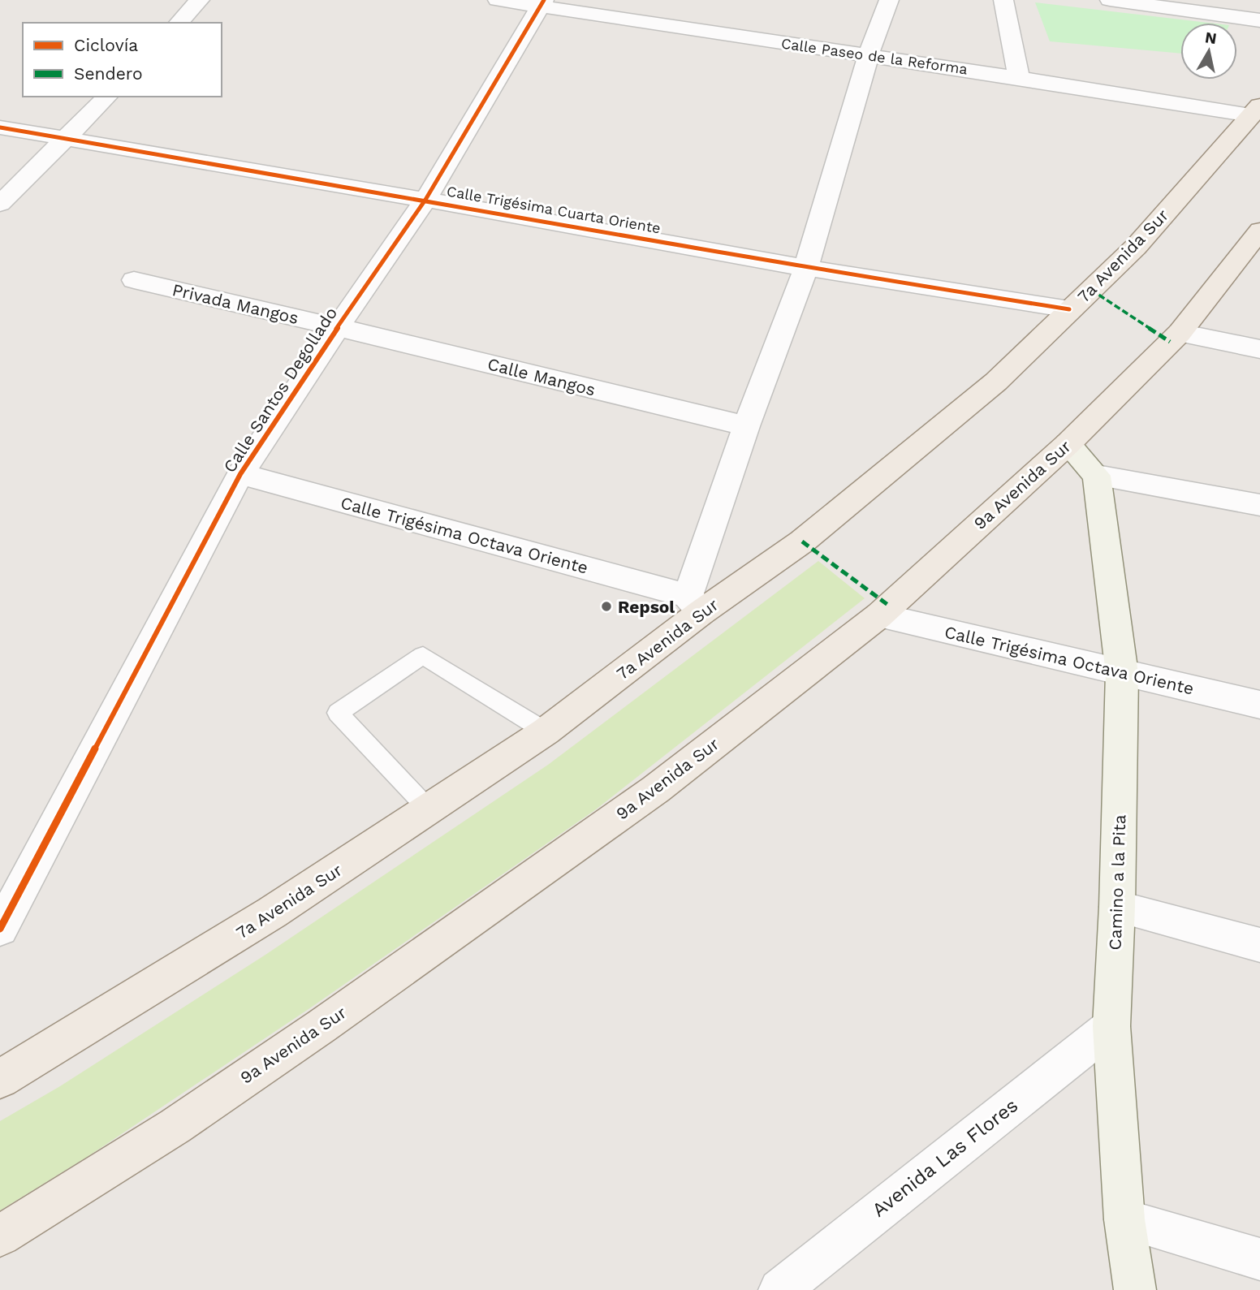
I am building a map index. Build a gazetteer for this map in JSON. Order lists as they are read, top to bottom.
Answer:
{
  "streets": {
    "main road": ["7a Avenida Sur", "9a Avenida Sur"],
    "street": [
      "Calle Paseo de la Reforma",
      "Calle Trigésima Cuarta Oriente",
      "Privada Mangos",
      "Calle Mangos",
      "Calle Santos Degollado",
      "Calle Trigésima Octava Oriente",
      "Camino a la Pita",
      "Avenida Las Flores"
    ]
  },
  "crossings": [
    ["Calle Paseo de la Reforma", "7a Avenida Sur"],
    ["Calle Paseo de la Reforma", "Calle Santos Degollado"],
    ["Calle Trigésima Cuarta Oriente", "7a Avenida Sur"],
    ["Calle Trigésima Cuarta Oriente", "Calle Santos Degollado"],
    ["7a Avenida Sur", "Calle Trigésima Octava Oriente"],
    ["Privada Mangos", "Calle Mangos"],
    ["Privada Mangos", "Calle Santos Degollado"],
    ["Calle Mangos", "Calle Santos Degollado"],
    ["Calle Santos Degollado", "Calle Trigésima Octava Oriente"],
    ["9a Avenida Sur", "Calle Trigésima Octava Oriente"],
    ["Calle Trigésima Octava Oriente", "Camino a la Pita"],
    ["Camino a la Pita", "Avenida Las Flores"]
  ],
  "places": ["Repsol"],
  "legend": ["Ciclovía", "Sendero"],
  "north": "top"
}
